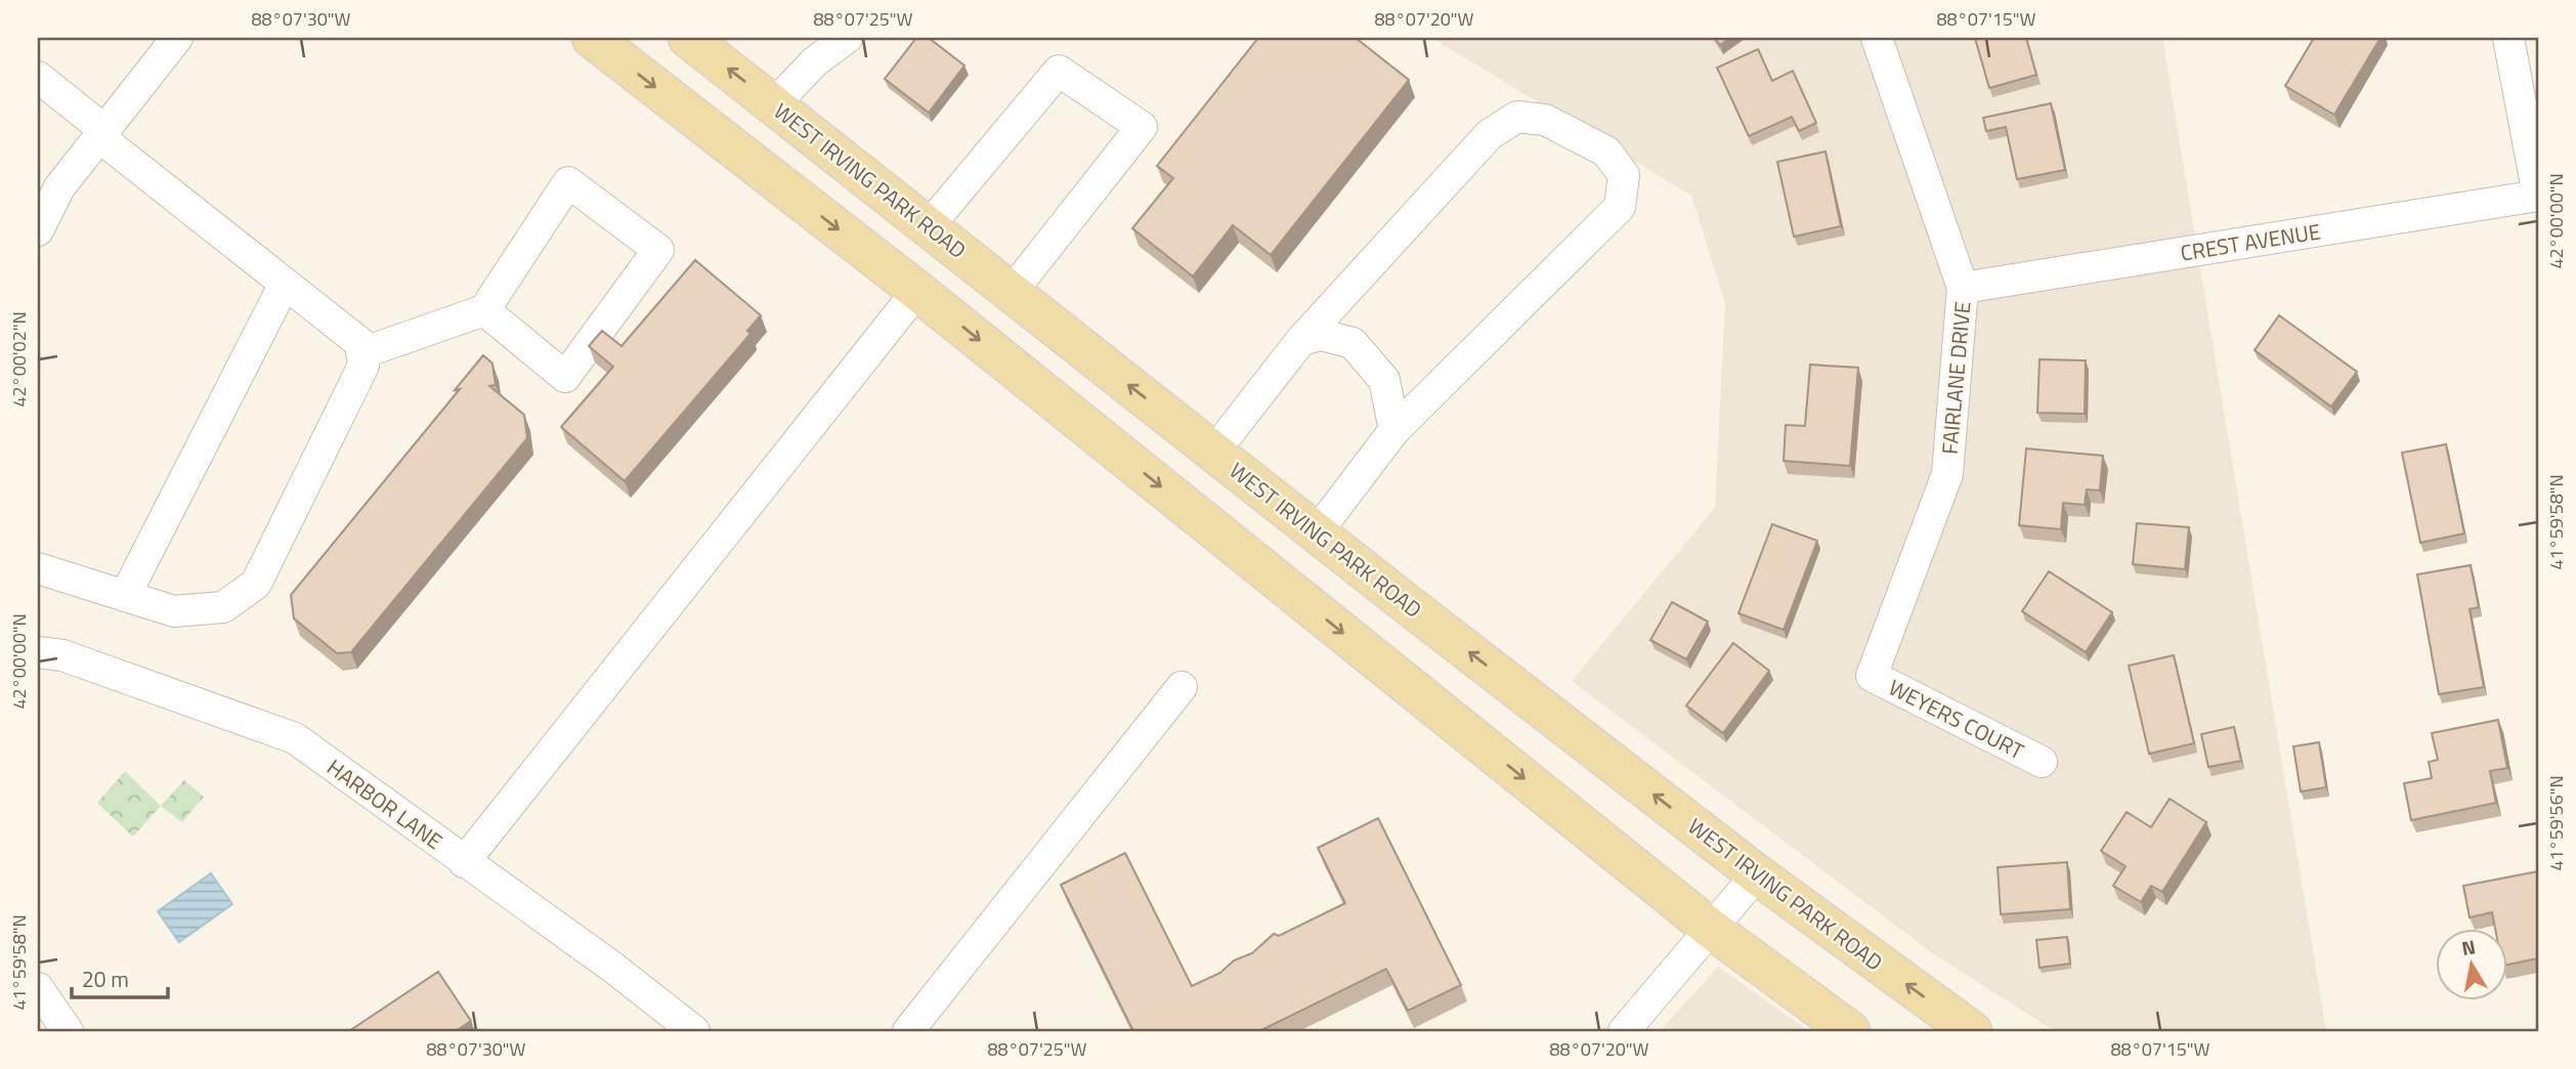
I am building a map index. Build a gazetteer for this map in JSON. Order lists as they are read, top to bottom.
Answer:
{
  "streets": {
    "main road": ["WEST IRVING PARK ROAD"],
    "street": [
      "CREST AVENUE",
      "FAIRLANE DRIVE",
      "WEYERS COURT",
      "HARBOR LANE"
    ]
  },
  "crossings": [
    ["CREST AVENUE", "FAIRLANE DRIVE"],
    ["FAIRLANE DRIVE", "WEYERS COURT"]
  ],
  "scale_bar": "20 m",
  "north": "top",
  "coordinates": [
    "88°07'30\"W",
    "88°07'25\"W",
    "88°07'20\"W",
    "88°07'15\"W",
    "42°00'00\"N",
    "42°00'02\"N",
    "41°59'58\"N",
    "41°59'56\"N"
  ]
}
